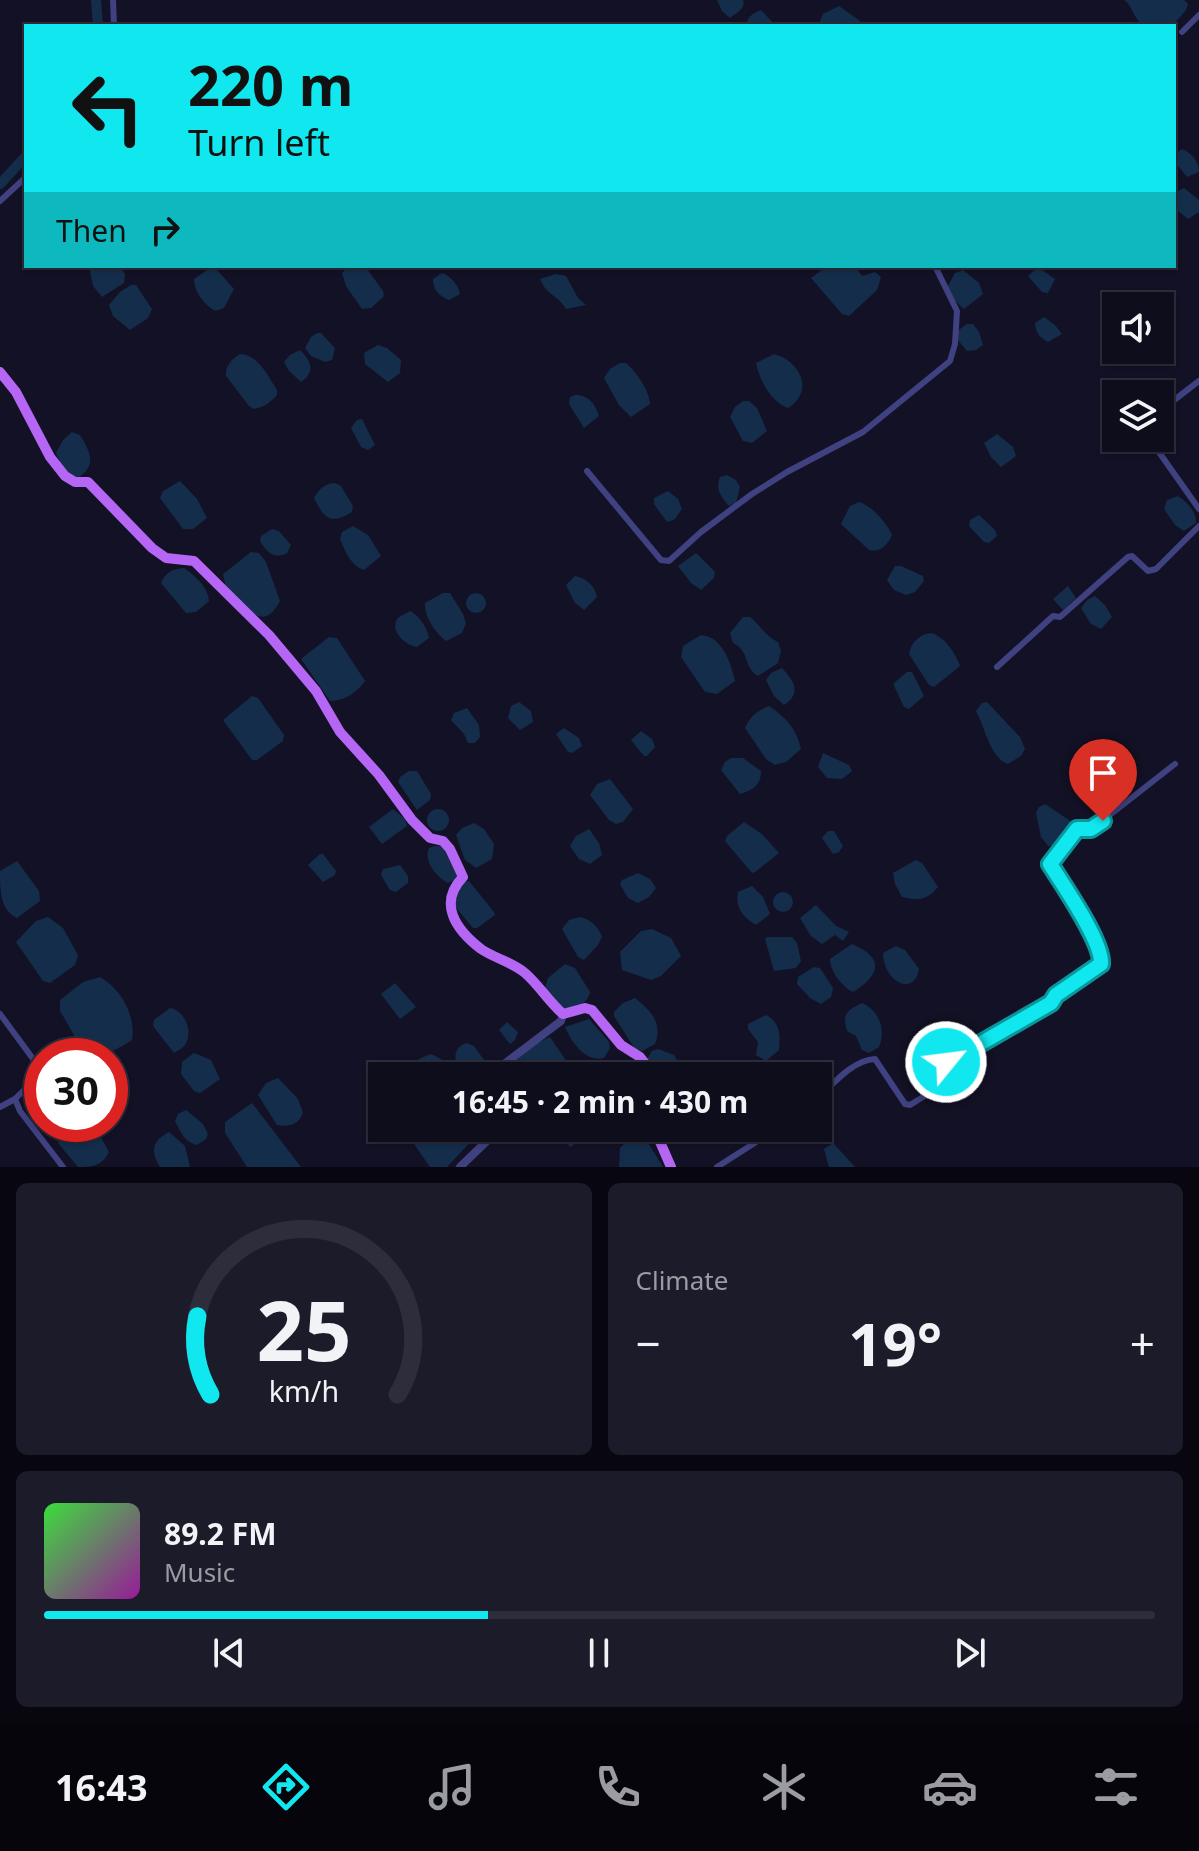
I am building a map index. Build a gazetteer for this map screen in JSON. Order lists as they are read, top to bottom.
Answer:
{
  "page": {
    "turn": ["220 m", "Turn left"],
    "then": "Then",
    "limit": "30",
    "trip": "16:45 · 2 min · 430 m",
    "tile": "Climate",
    "heat": ["−", "19°", "+"],
    "song": ["89.2 FM", "Music"],
    "tabs": "16:43",
    "gauge": ["25", "km/h"]
  }
}
